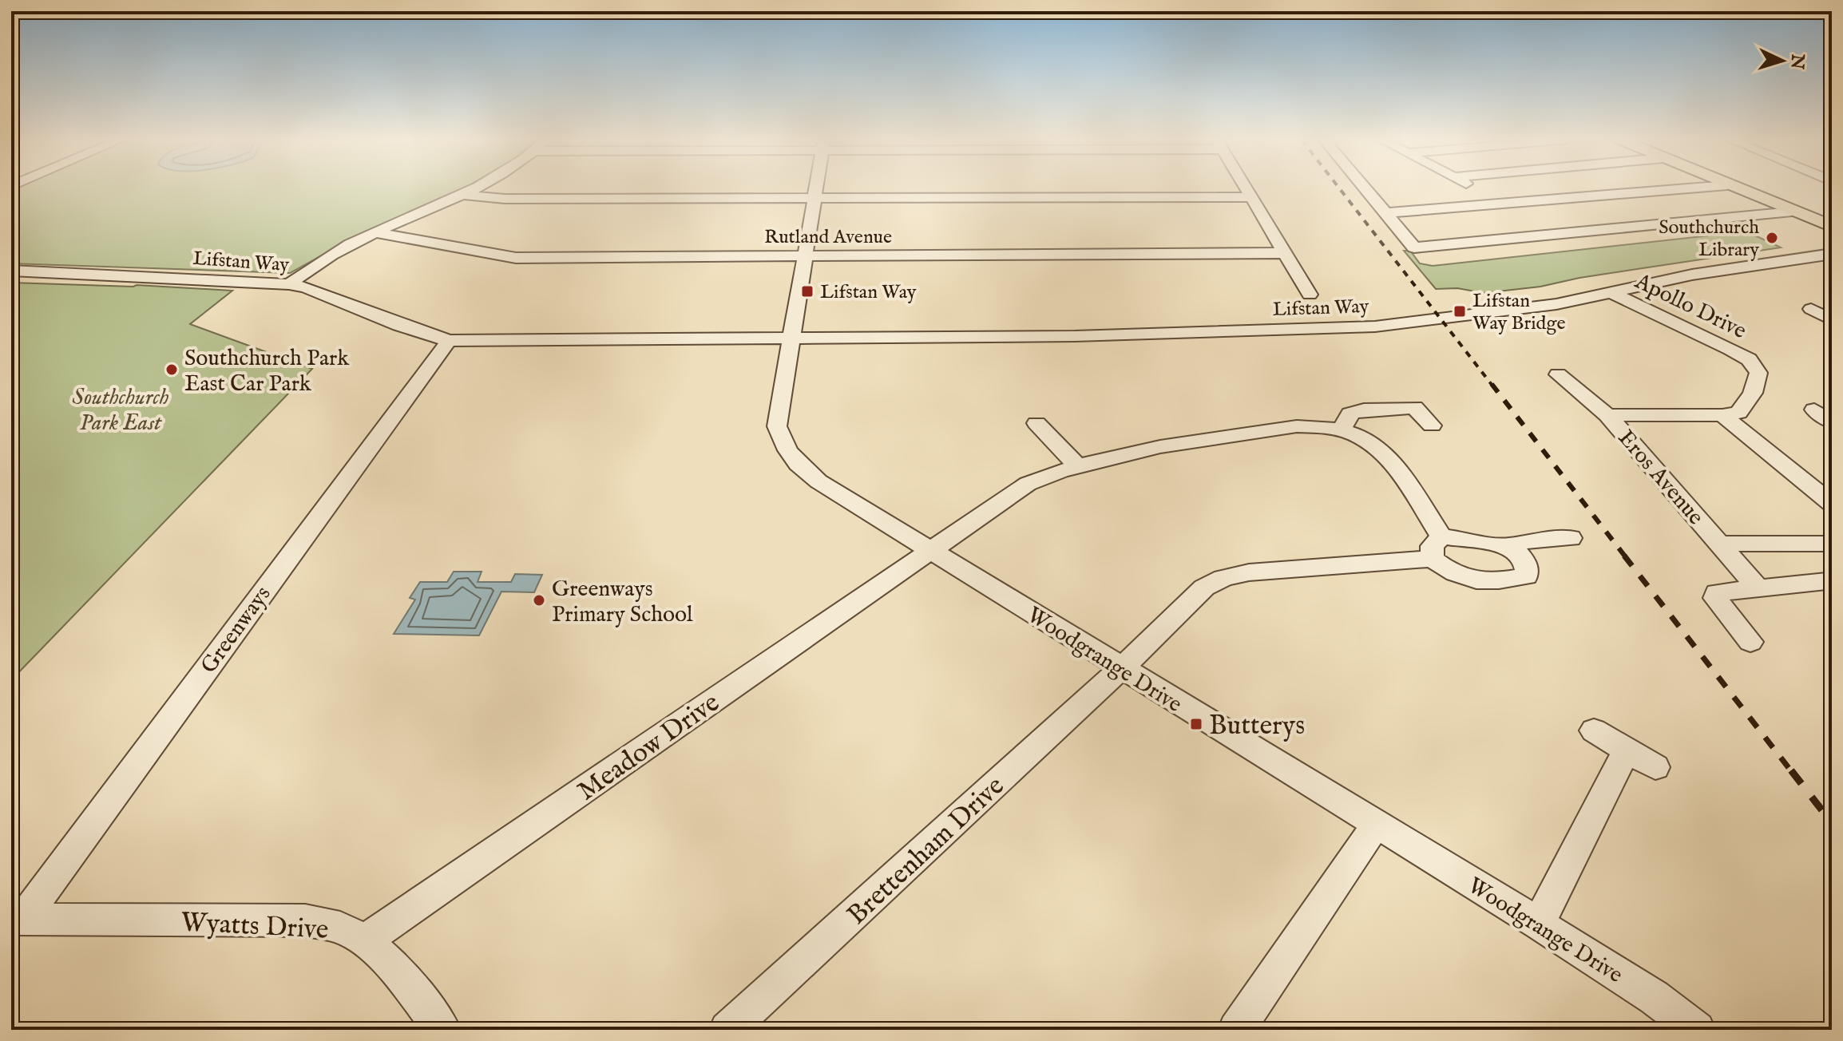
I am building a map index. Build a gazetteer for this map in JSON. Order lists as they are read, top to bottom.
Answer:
{
  "streets": {
    "street": [
      "Rutland Avenue",
      "Lifstan Way",
      "Apollo Drive",
      "Eros Avenue",
      "Greenways",
      "Woodgrange Drive",
      "Meadow Drive",
      "Brettenham Drive",
      "Wyatts Drive"
    ]
  },
  "crossings": [
    ["Rutland Avenue", "Woodgrange Drive"],
    ["Lifstan Way", "Apollo Drive"],
    ["Lifstan Way", "Greenways"],
    ["Lifstan Way", "Woodgrange Drive"],
    ["Greenways", "Wyatts Drive"],
    ["Woodgrange Drive", "Meadow Drive"],
    ["Woodgrange Drive", "Brettenham Drive"],
    ["Meadow Drive", "Wyatts Drive"]
  ],
  "parks": ["Southchurch Park East"],
  "places": {
    "other": ["Southchurch Library", "Southchurch Park East Car Park", "Greenways Primary School"],
    "transit": ["Lifstan Way", "Lifstan Way Bridge", "Butterys"]
  },
  "north": "right"
}
